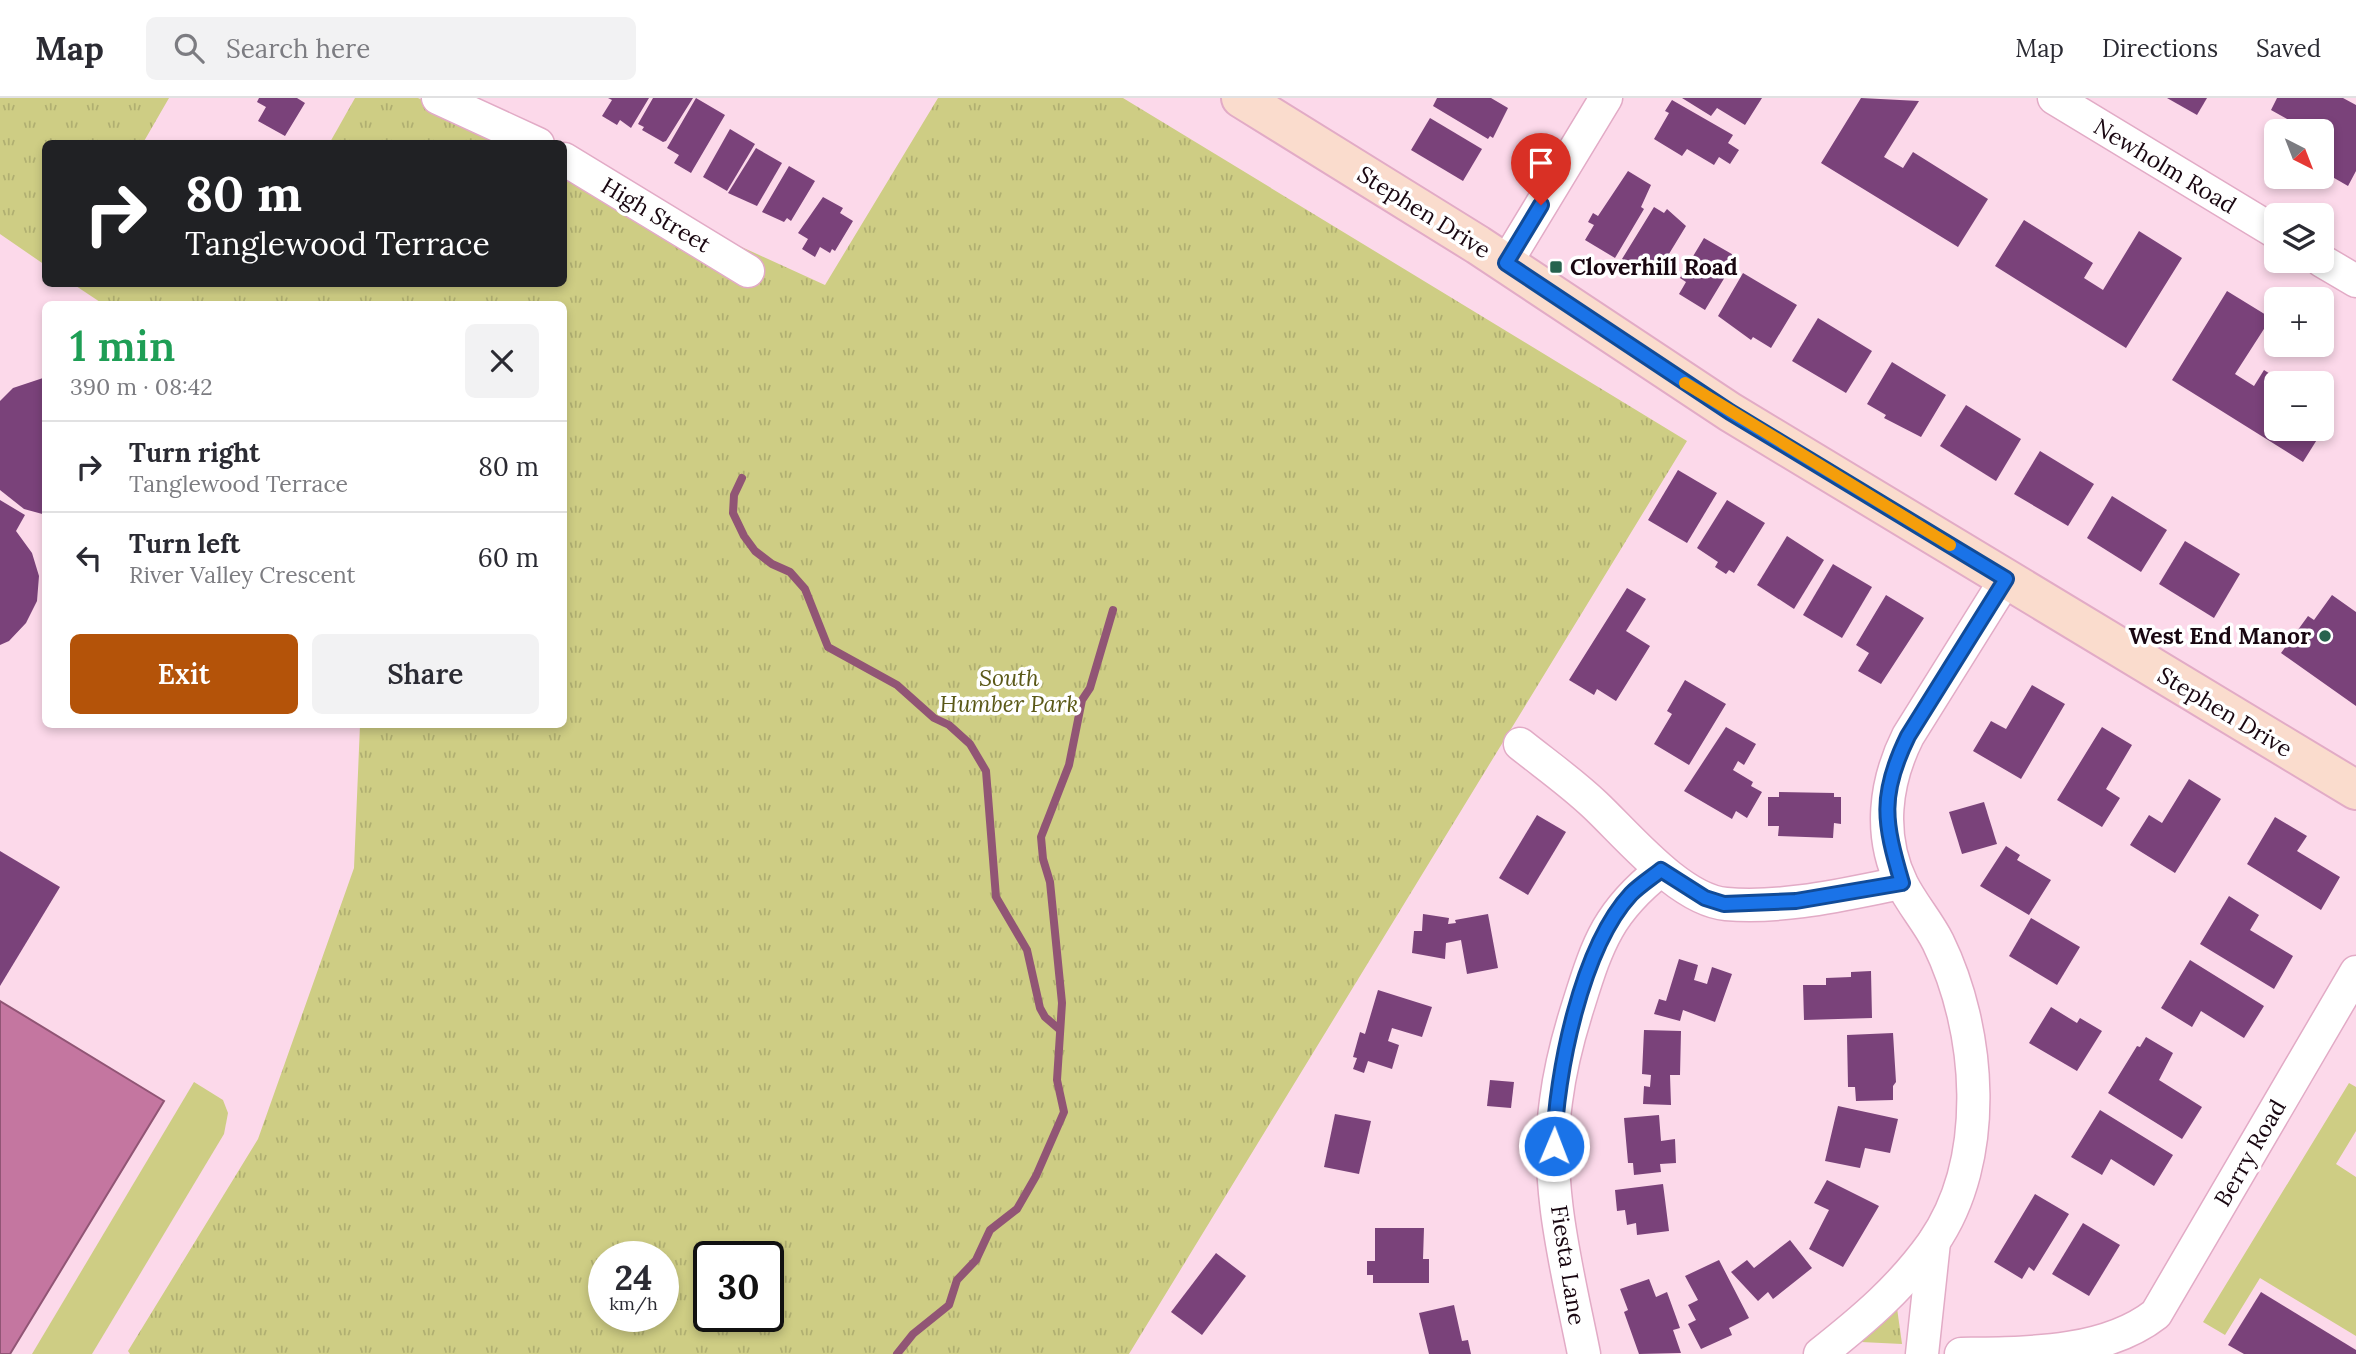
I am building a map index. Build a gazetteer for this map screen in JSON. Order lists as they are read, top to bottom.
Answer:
{
  "streets": {
    "street": [
      "Newholm Road",
      "Stephen Drive",
      "High Street",
      "Berry Road",
      "Fiesta Lane"
    ]
  },
  "parks": ["South Humber Park"],
  "places": {
    "transit": ["Cloverhill Road"],
    "other": ["West End Manor"]
  },
  "north": "bottom right",
  "page": {
    "header": "Map",
    "search": "Search here",
    "nav": ["Map", "Directions", "Saved"],
    "map_buttons": ["+", "−"],
    "turn": ["80 m", "Tanglewood Terrace"],
    "heading": ["1 min", "390 m · 08:42"],
    "list": [
      {
        "name": "Turn right",
        "note": "Tanglewood Terrace",
        "value": "80 m"
      },
      {
        "name": "Turn left",
        "note": "River Valley Crescent",
        "value": "60 m"
      }
    ],
    "buttons": ["Exit", "Share"],
    "speed": "24 km/h",
    "limit": "30"
  }
}
